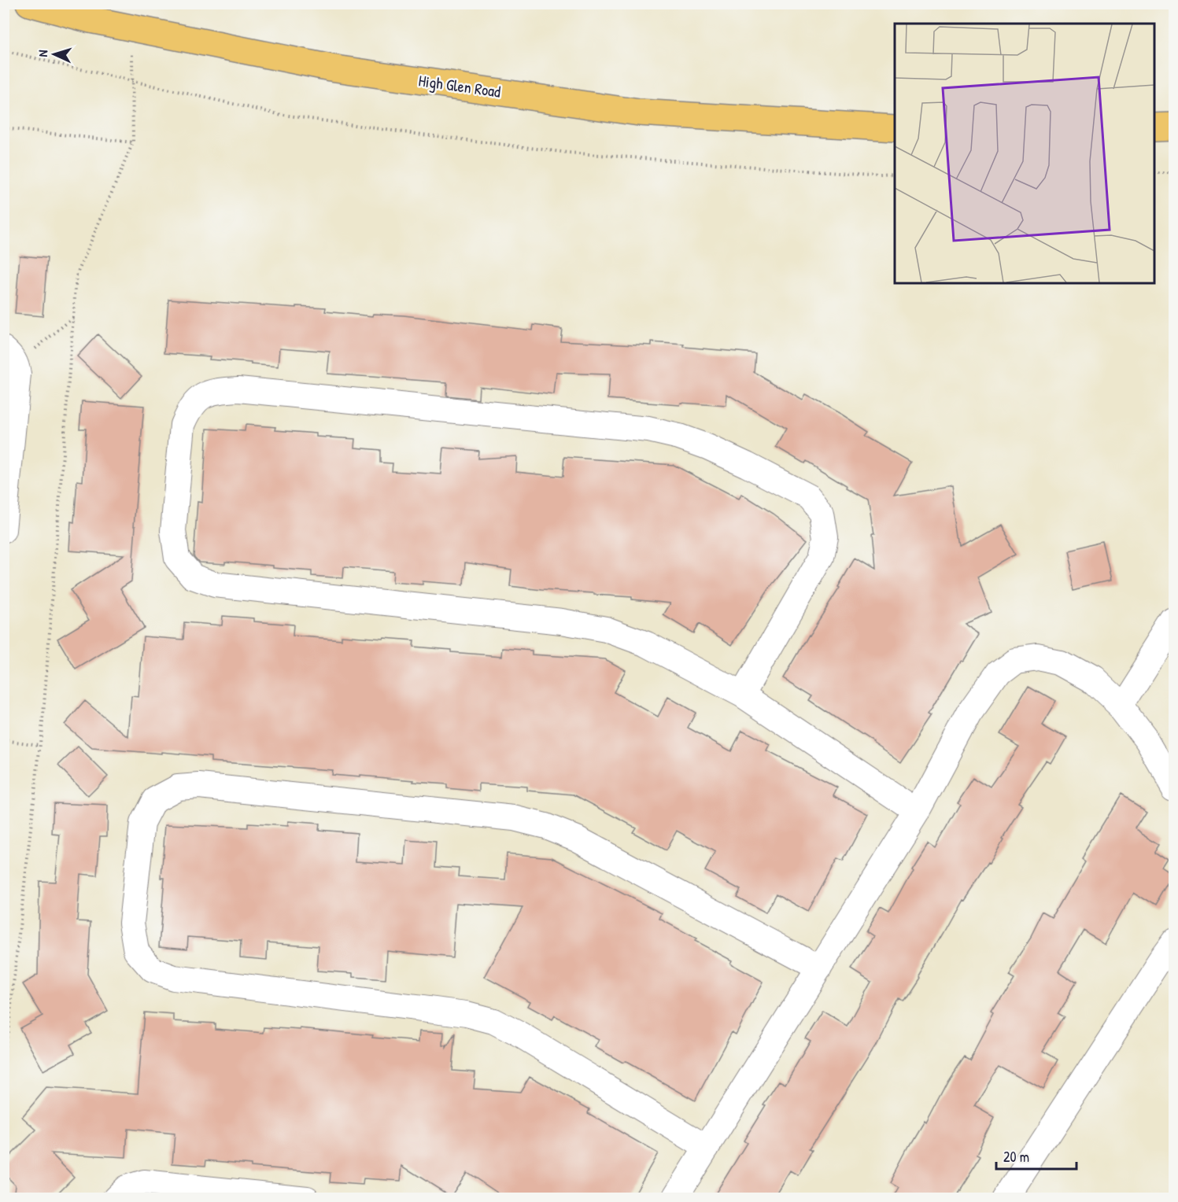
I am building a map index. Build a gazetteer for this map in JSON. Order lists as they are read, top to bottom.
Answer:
{
  "streets": {
    "main road": ["High Glen Road"]
  },
  "scale_bar": "20 m",
  "north": "left"
}
